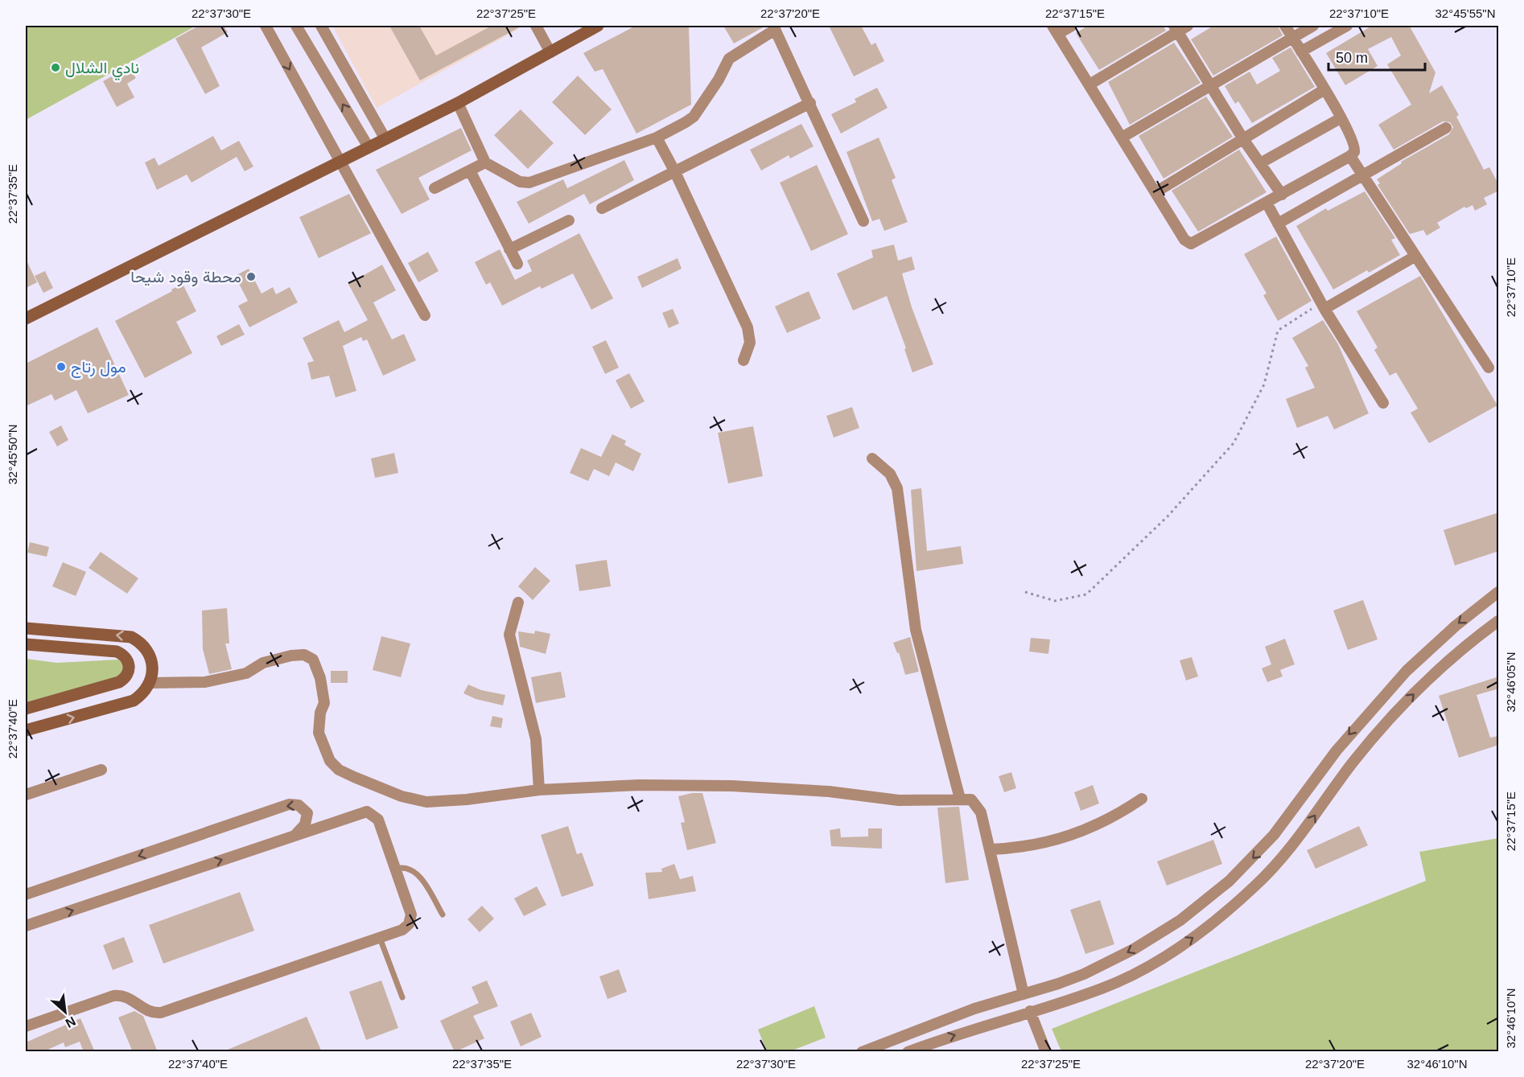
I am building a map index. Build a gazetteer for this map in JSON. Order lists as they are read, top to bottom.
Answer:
{
  "places": ["نادي الشلال", "محطة وقود شيحا", "مول رتاج"],
  "scale_bar": "50 m",
  "north": "bottom right",
  "coordinates": [
    "22°37'30\"E",
    "22°37'25\"E",
    "22°37'20\"E",
    "22°37'15\"E",
    "22°37'10\"E",
    "32°45'55\"N",
    "22°37'35\"E",
    "32°45'50\"N",
    "32°46'05\"N",
    "22°37'40\"E",
    "32°46'10\"N"
  ]
}
